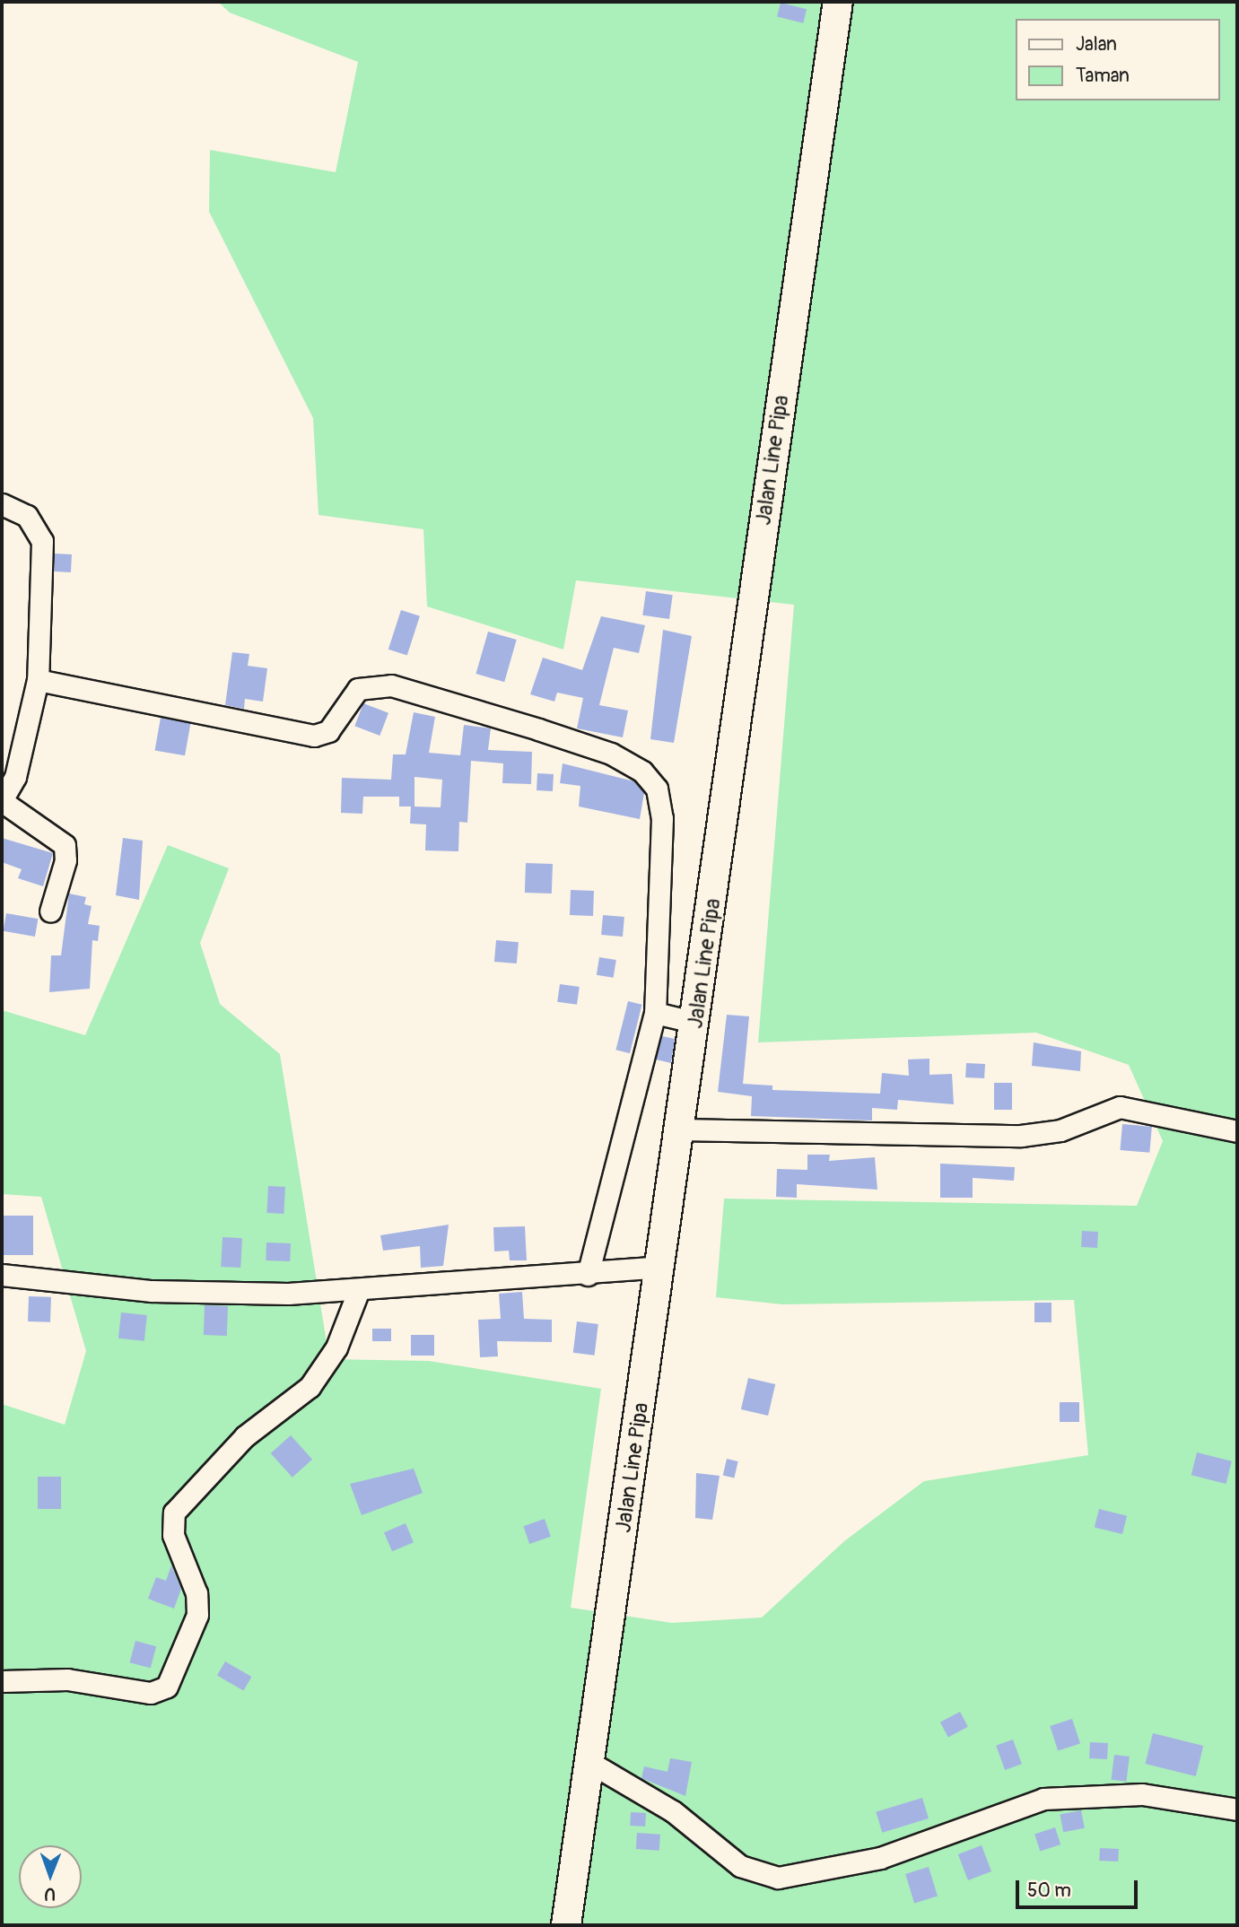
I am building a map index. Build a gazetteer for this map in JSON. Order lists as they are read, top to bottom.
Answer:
{
  "streets": {
    "main road": ["Jalan Line Pipa"]
  },
  "legend": ["Jalan", "Taman"],
  "scale_bar": "50 m",
  "north": "bottom"
}
